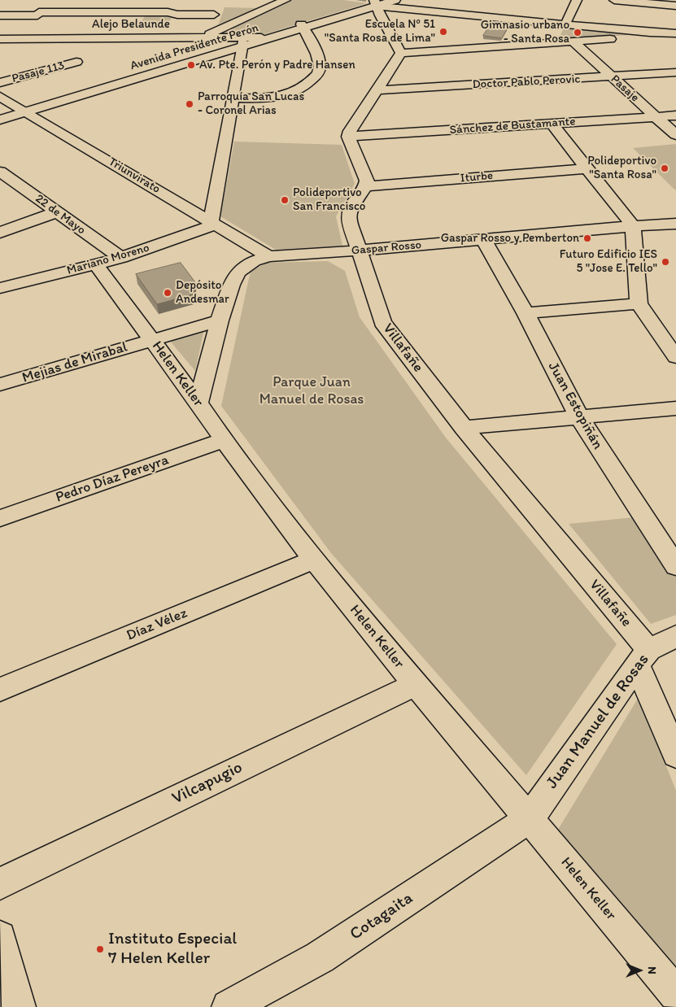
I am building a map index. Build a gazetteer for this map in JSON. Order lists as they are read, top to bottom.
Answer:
{
  "streets": {
    "street": [
      "Alejo Belaunde",
      "Avenida Presidente Perón",
      "Pasaje 113",
      "Doctor Pablo Perovic",
      "Pasaje",
      "Sánchez de Bustamante",
      "Triunvirato",
      "Iturbe",
      "22 de Mayo",
      "Gaspar Rosso",
      "Mariano Moreno",
      "Villafañe",
      "Mejias de Mirabal",
      "Helen Keller",
      "Juan Estopiñán",
      "Pedro Díaz Pereyra",
      "Díaz Vélez",
      "Juan Manuel de Rosas",
      "Vilcapugio",
      "Cotagaita"
    ]
  },
  "crossings": [
    ["Alejo Belaunde", "Avenida Presidente Perón"],
    ["Avenida Presidente Perón", "Triunvirato"],
    ["Doctor Pablo Perovic", "Pasaje"],
    ["Pasaje", "Sánchez de Bustamante"],
    ["Triunvirato", "Gaspar Rosso"],
    ["Triunvirato", "Mariano Moreno"],
    ["Iturbe", "Villafañe"],
    ["22 de Mayo", "Mariano Moreno"],
    ["Gaspar Rosso", "Villafañe"],
    ["Gaspar Rosso", "Mejias de Mirabal"],
    ["Gaspar Rosso", "Helen Keller"],
    ["Gaspar Rosso", "Juan Estopiñán"],
    ["Mariano Moreno", "Helen Keller"],
    ["Villafañe", "Juan Manuel de Rosas"],
    ["Mejias de Mirabal", "Helen Keller"],
    ["Helen Keller", "Pedro Díaz Pereyra"],
    ["Helen Keller", "Díaz Vélez"],
    ["Helen Keller", "Juan Manuel de Rosas"],
    ["Helen Keller", "Vilcapugio"],
    ["Helen Keller", "Cotagaita"],
    ["Juan Manuel de Rosas", "Cotagaita"]
  ],
  "parks": ["Parque Juan Manuel de Rosas"],
  "places": [
    "Escuela Nº 51 \"Santa Rosa de Lima\"",
    "Gimnasio urbano - Santa Rosa",
    "Av. Pte. Perón y Padre Hansen",
    "Parroquía San Lucas - Coronel Arias",
    "Polideportivo \"Santa Rosa\"",
    "Polideportivo San Francisco",
    "Gaspar Rosso y Pemberton",
    "Futuro Edificio IES 5 \"Jose E. Tello\"",
    "Depósito Andesmar",
    "Instituto Especial 7 Helen Keller"
  ],
  "north": "right"
}
